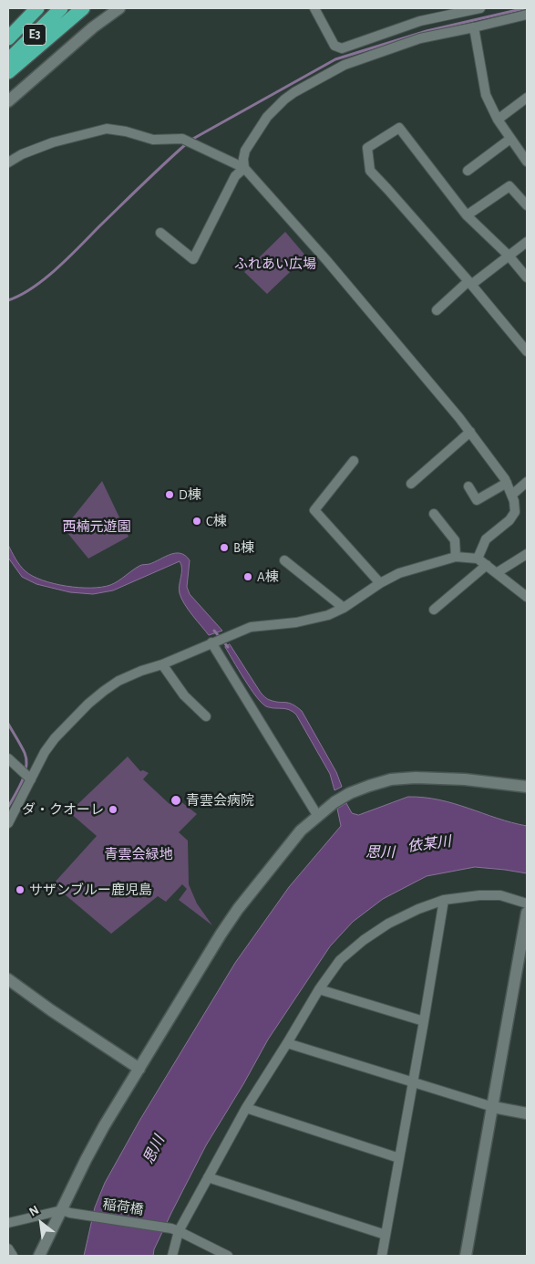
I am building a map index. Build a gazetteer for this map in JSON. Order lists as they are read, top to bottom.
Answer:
{
  "streets": {
    "highway": ["E3"],
    "street": ["稲荷橋"]
  },
  "water": ["依某川", "思川"],
  "parks": ["ふれあい広場", "西楠元遊園", "青雲会緑地"],
  "places": [
    "D棟",
    "C棟",
    "B棟",
    "A棟",
    "青雲会病院",
    "ダ・クオーレ",
    "サザンブルー鹿児島"
  ],
  "north": "top left"
}
